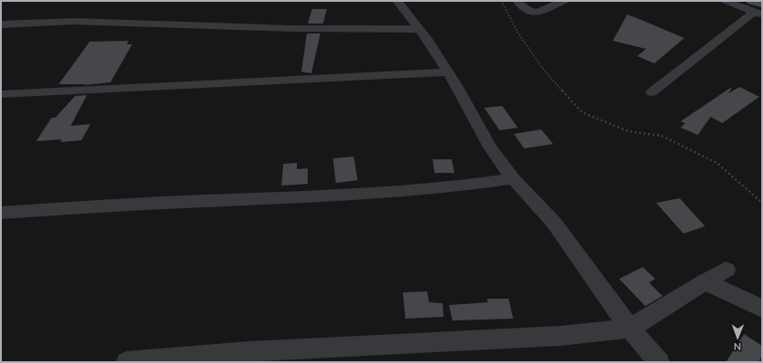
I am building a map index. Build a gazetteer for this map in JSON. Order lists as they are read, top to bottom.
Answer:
{
  "north": "bottom"
}
